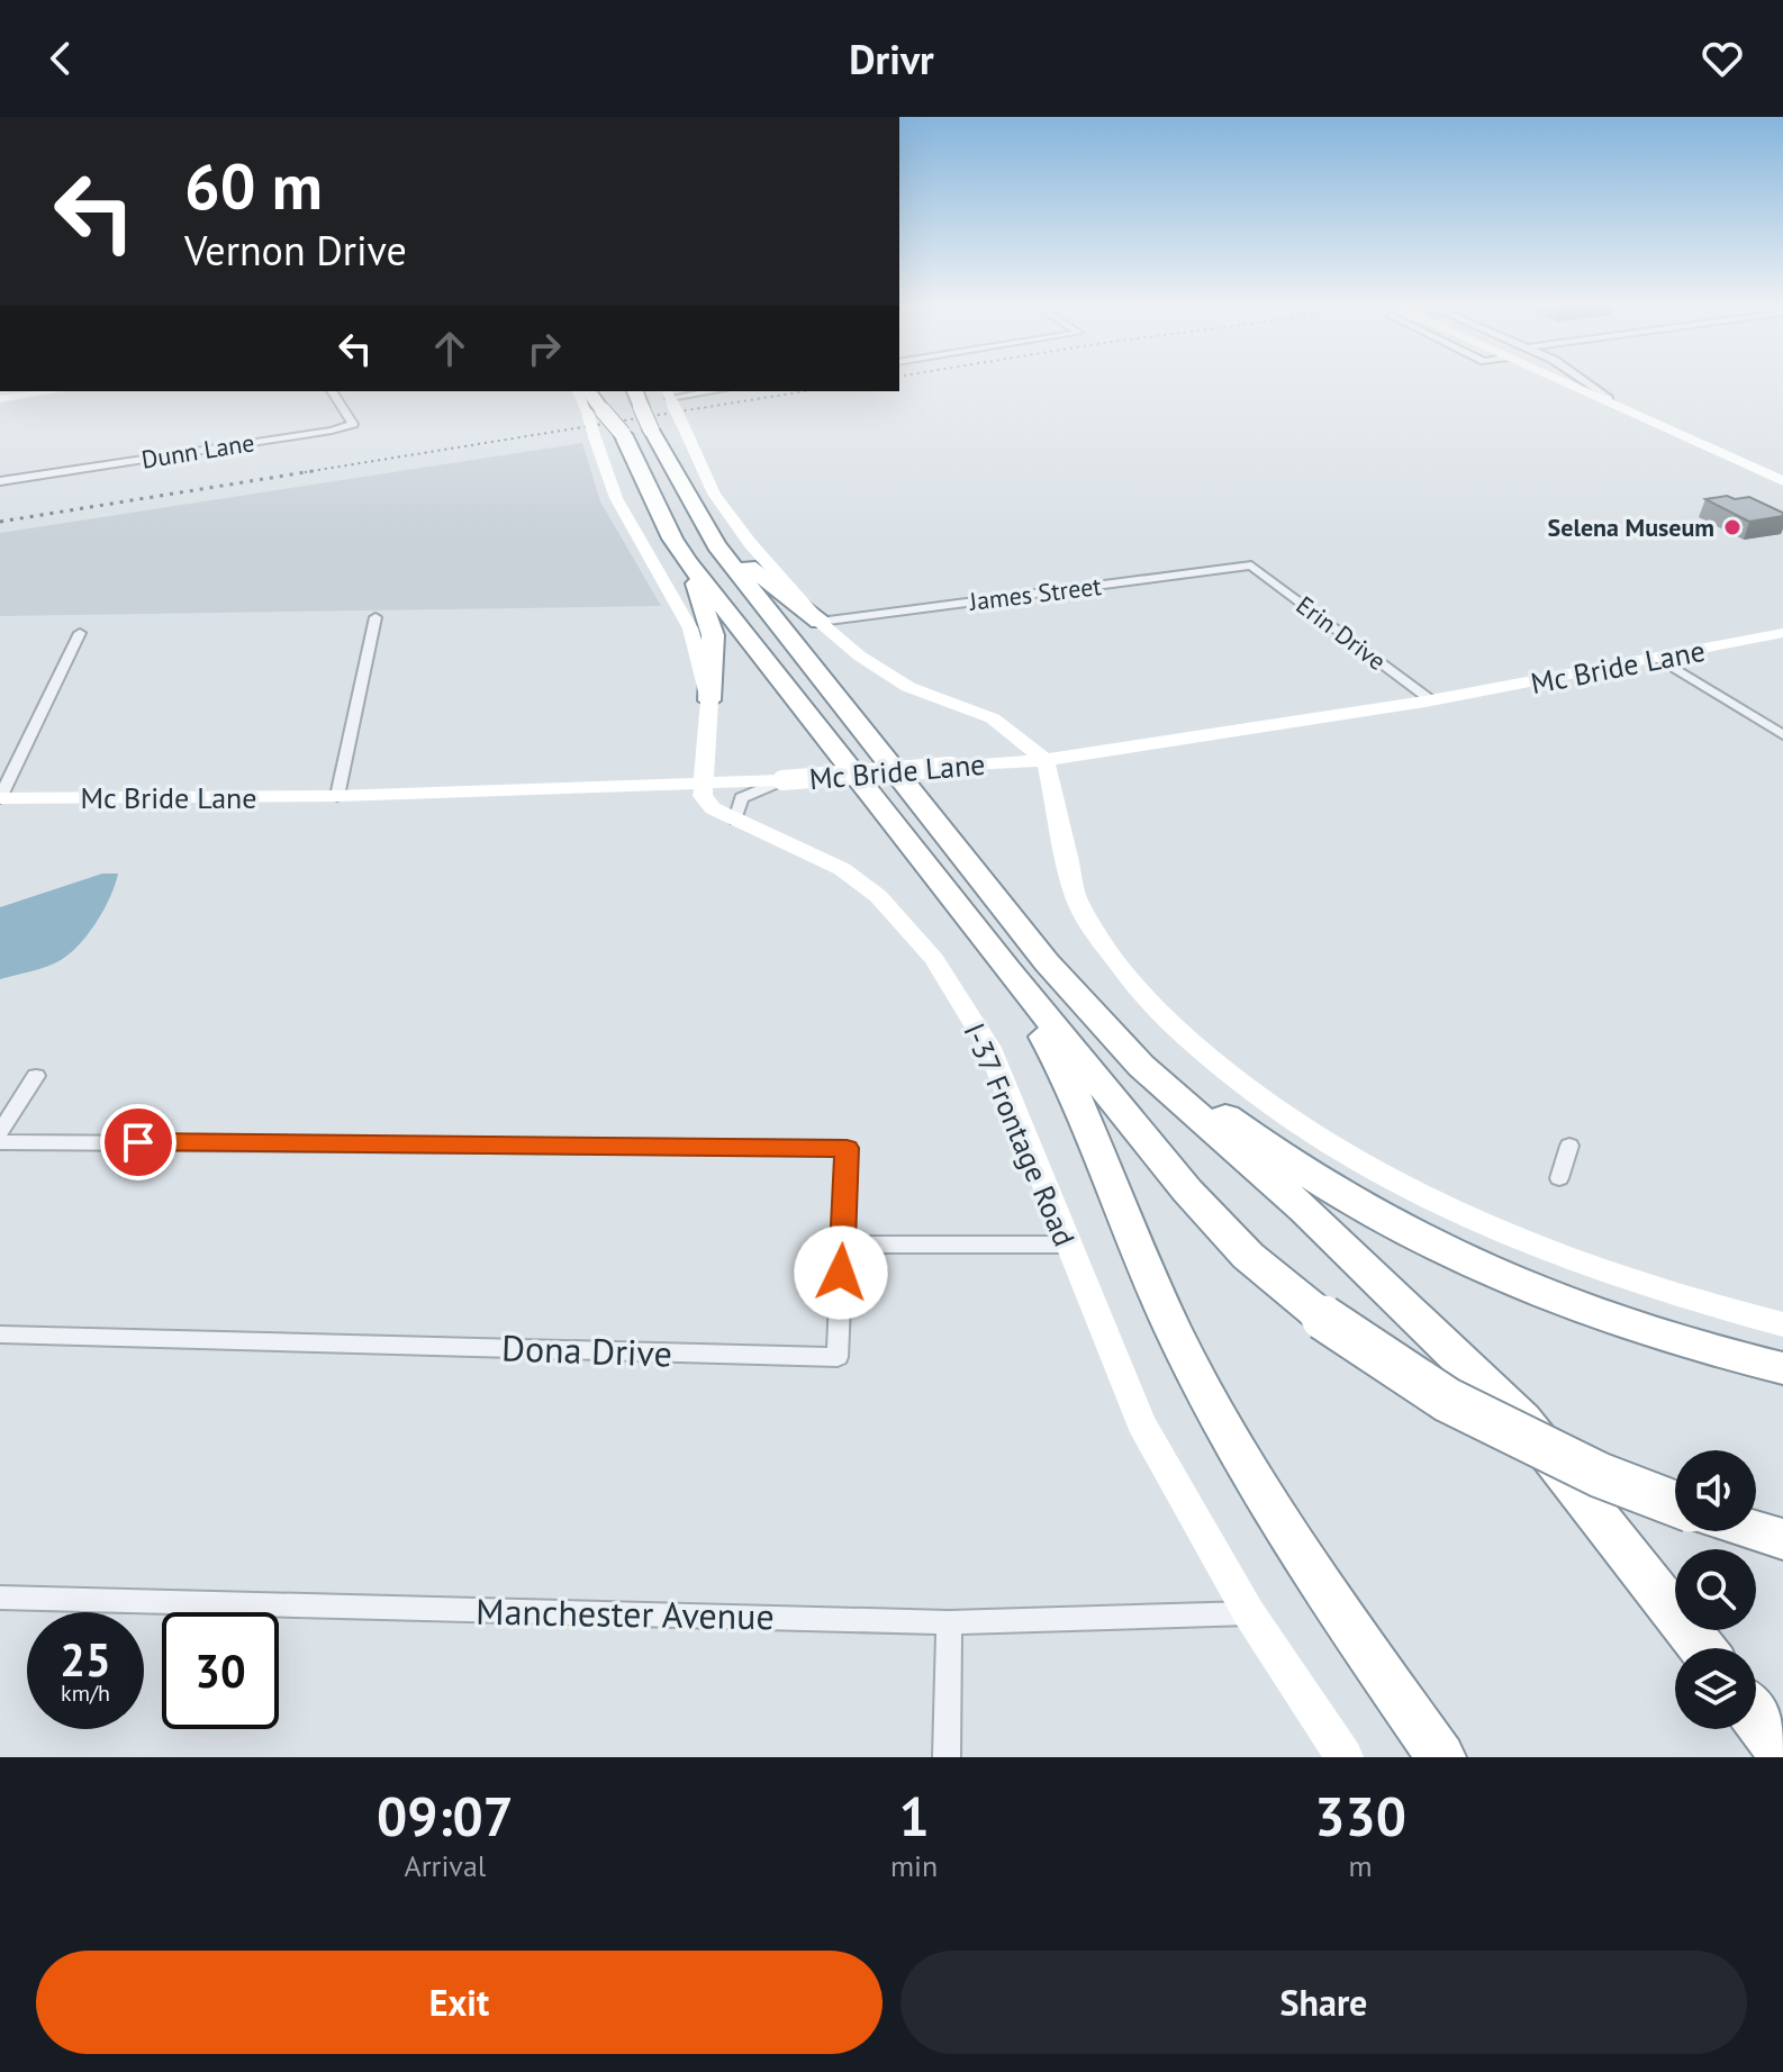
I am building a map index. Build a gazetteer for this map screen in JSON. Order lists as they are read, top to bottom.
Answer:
{
  "streets": {
    "main road": ["Mc Bride Lane", "I-37 Frontage Road"],
    "street": [
      "Dunn Lane",
      "James Street",
      "Erin Drive",
      "Dona Drive",
      "Manchester Avenue"
    ]
  },
  "crossings": [
    ["James Street", "Erin Drive"],
    ["Erin Drive", "Mc Bride Lane"],
    ["Mc Bride Lane", "I-37 Frontage Road"],
    ["I-37 Frontage Road", "Manchester Avenue"]
  ],
  "places": ["Selena Museum"],
  "page": {
    "header": "Drivr",
    "turn": ["60 m", "Vernon Drive"],
    "speed": "25 km/h",
    "limit": "30",
    "eta": [
      "09:07",
      "Arrival",
      "1",
      "min",
      "330",
      "m"
    ],
    "buttons": ["Exit", "Share"]
  }
}
